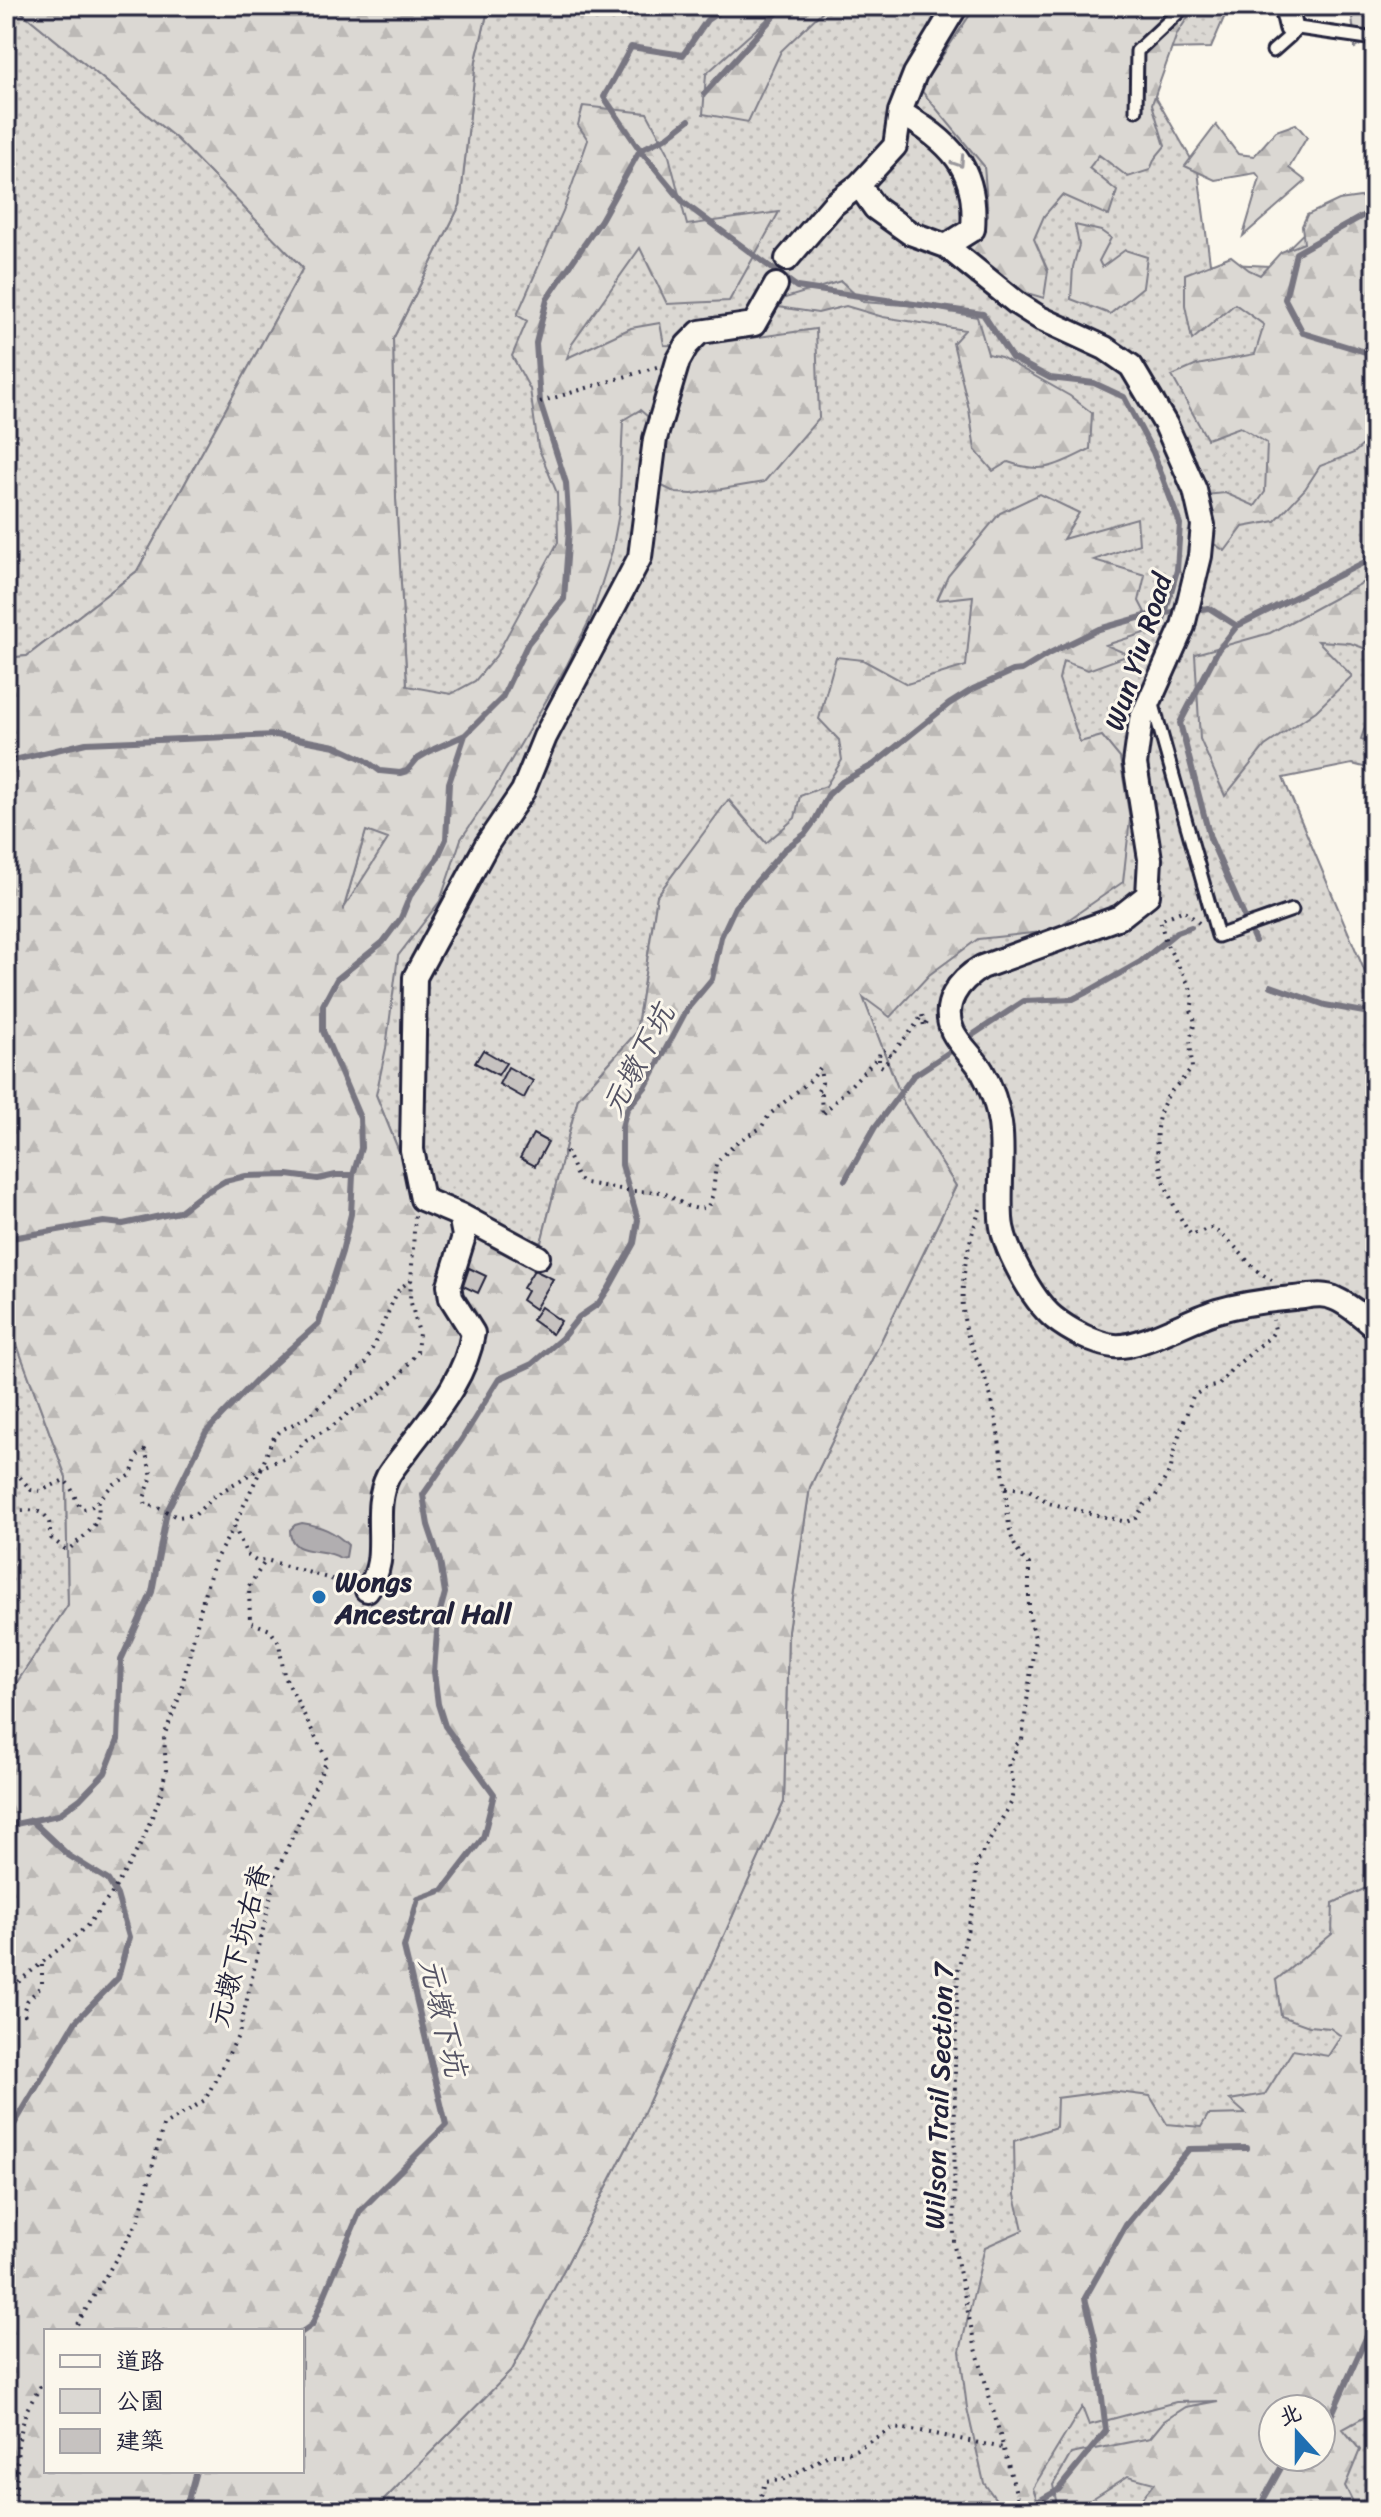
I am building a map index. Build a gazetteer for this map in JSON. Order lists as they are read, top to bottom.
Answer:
{
  "streets": {
    "street": ["Wun Yiu Road"],
    "path": ["元墩下坑右脊", "Wilson Trail Section 7"]
  },
  "water": ["元墩下坑"],
  "places": ["Wongs Ancestral Hall"],
  "legend": ["道路", "公園", "建築"],
  "north": "top"
}
